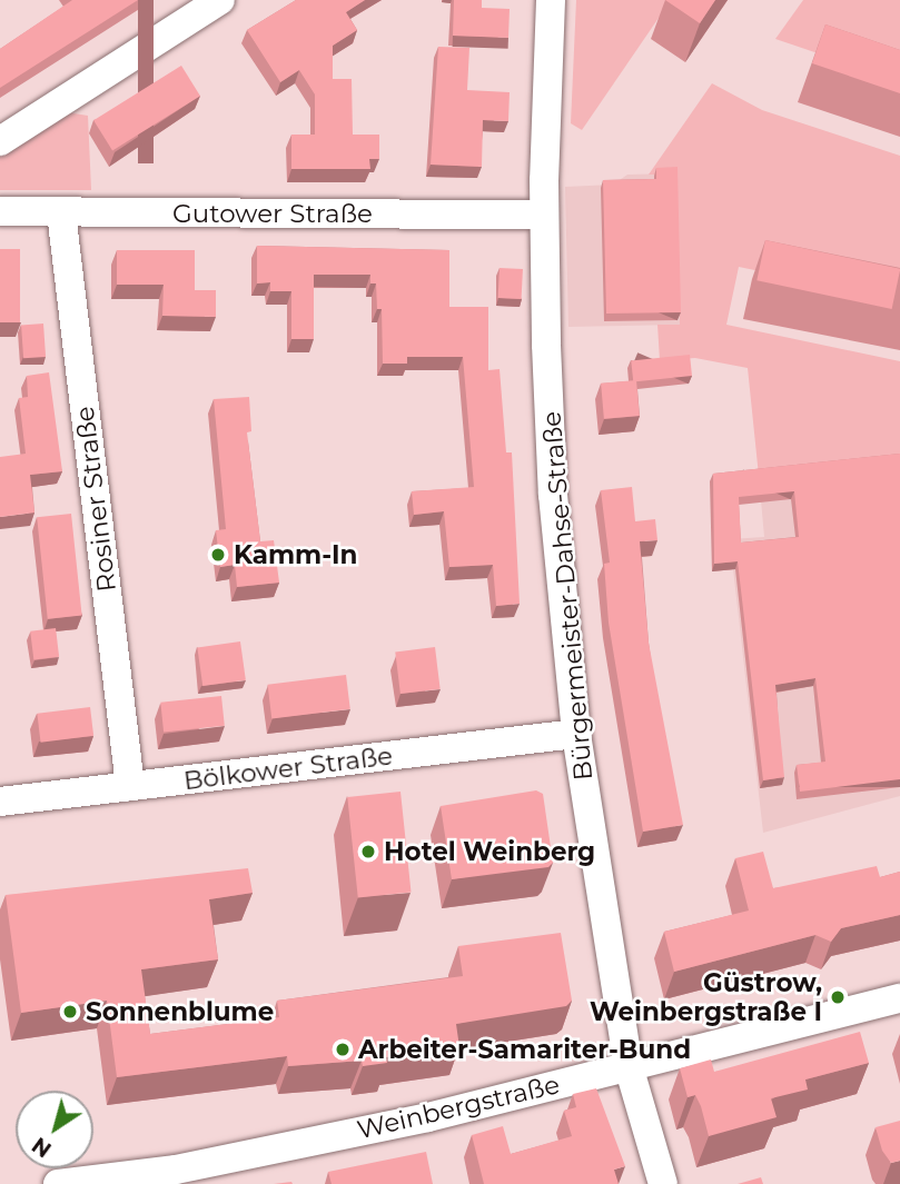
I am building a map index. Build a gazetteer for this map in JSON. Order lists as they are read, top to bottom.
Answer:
{
  "streets": {
    "street": [
      "Gutower Straße",
      "Rosiner Straße",
      "Bürgermeister-Dahse-Straße",
      "Bölkower Straße",
      "Weinbergstraße"
    ]
  },
  "crossings": [
    ["Gutower Straße", "Rosiner Straße"],
    ["Gutower Straße", "Bürgermeister-Dahse-Straße"],
    ["Rosiner Straße", "Bölkower Straße"],
    ["Bürgermeister-Dahse-Straße", "Bölkower Straße"],
    ["Bürgermeister-Dahse-Straße", "Weinbergstraße"]
  ],
  "places": [
    "Kamm-In",
    "Hotel Weinberg",
    "Güstrow, Weinbergstraße I",
    "Sonnenblume",
    "Arbeiter-Samariter-Bund"
  ],
  "north": "bottom left"
}
